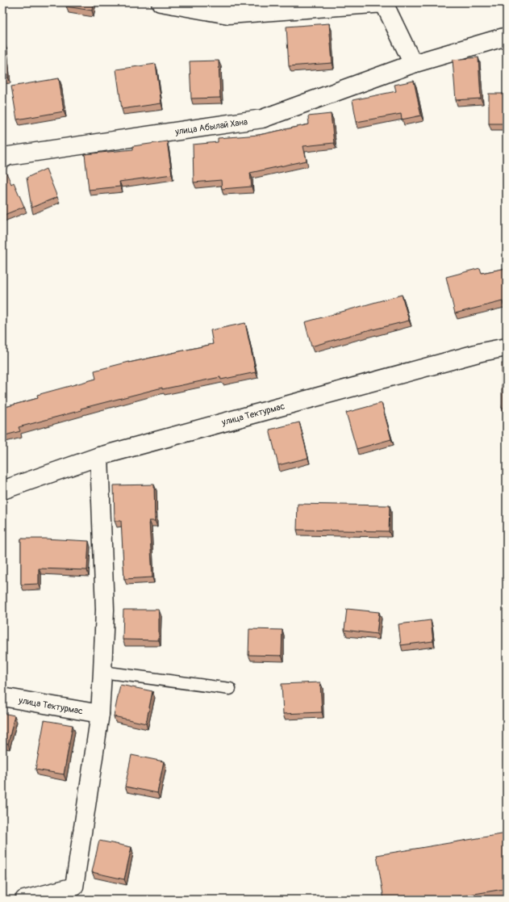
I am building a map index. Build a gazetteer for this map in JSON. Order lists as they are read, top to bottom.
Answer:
{
  "streets": {
    "street": ["улица Абылай Хана", "улица Тектурмас"]
  }
}
